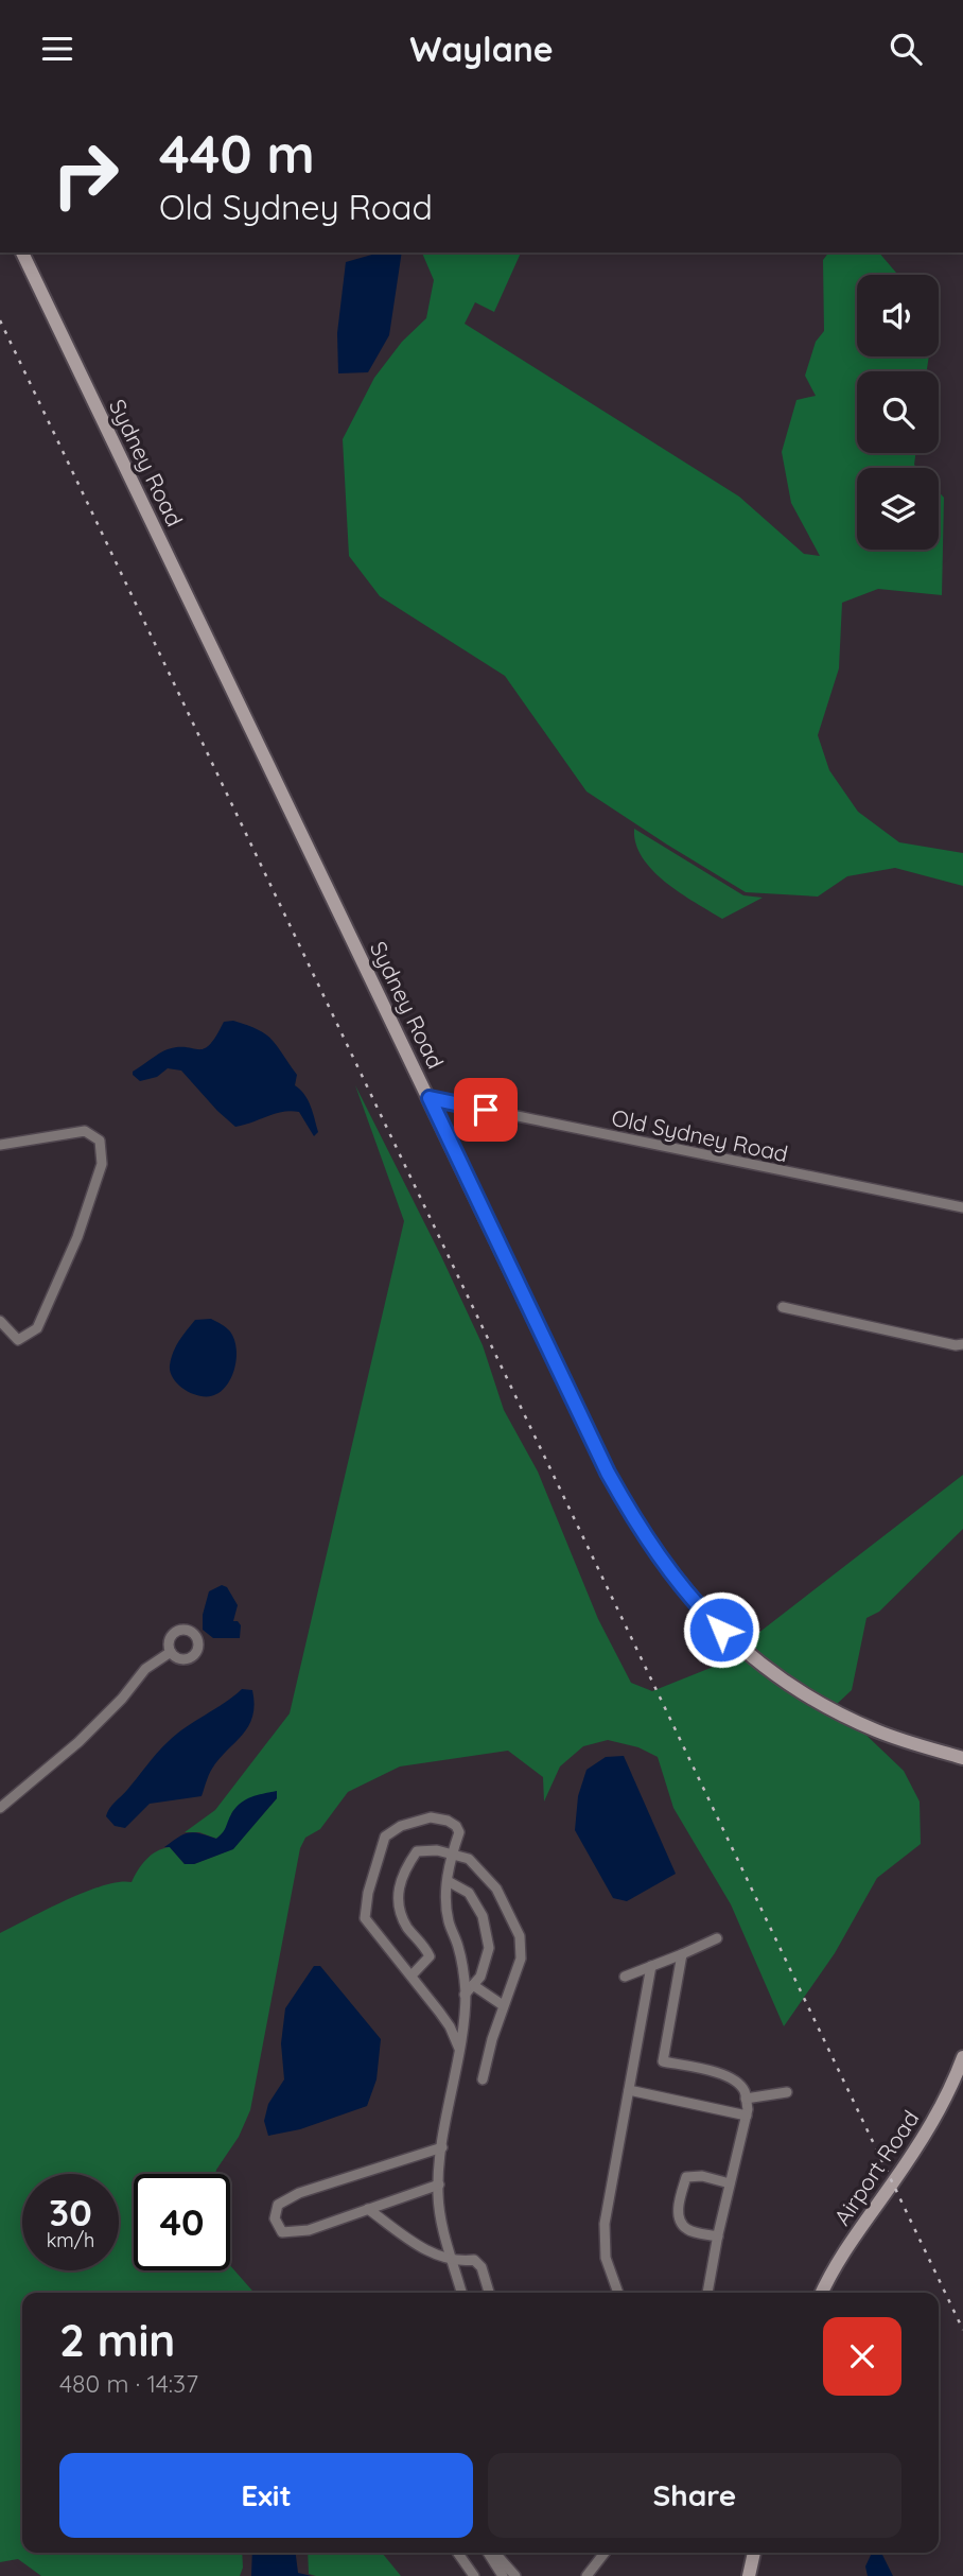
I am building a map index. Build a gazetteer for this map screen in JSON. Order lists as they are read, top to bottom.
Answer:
{
  "streets": {
    "street": ["Sydney Road", "Old Sydney Road", "Airport Road"]
  },
  "crossings": [
    ["Sydney Road", "Old Sydney Road"]
  ],
  "page": {
    "header": "Waylane",
    "turn": ["440 m", "Old Sydney Road"],
    "speed": "30 km/h",
    "limit": "40",
    "heading": ["2 min", "480 m · 14:37"],
    "buttons": ["Exit", "Share"]
  }
}
